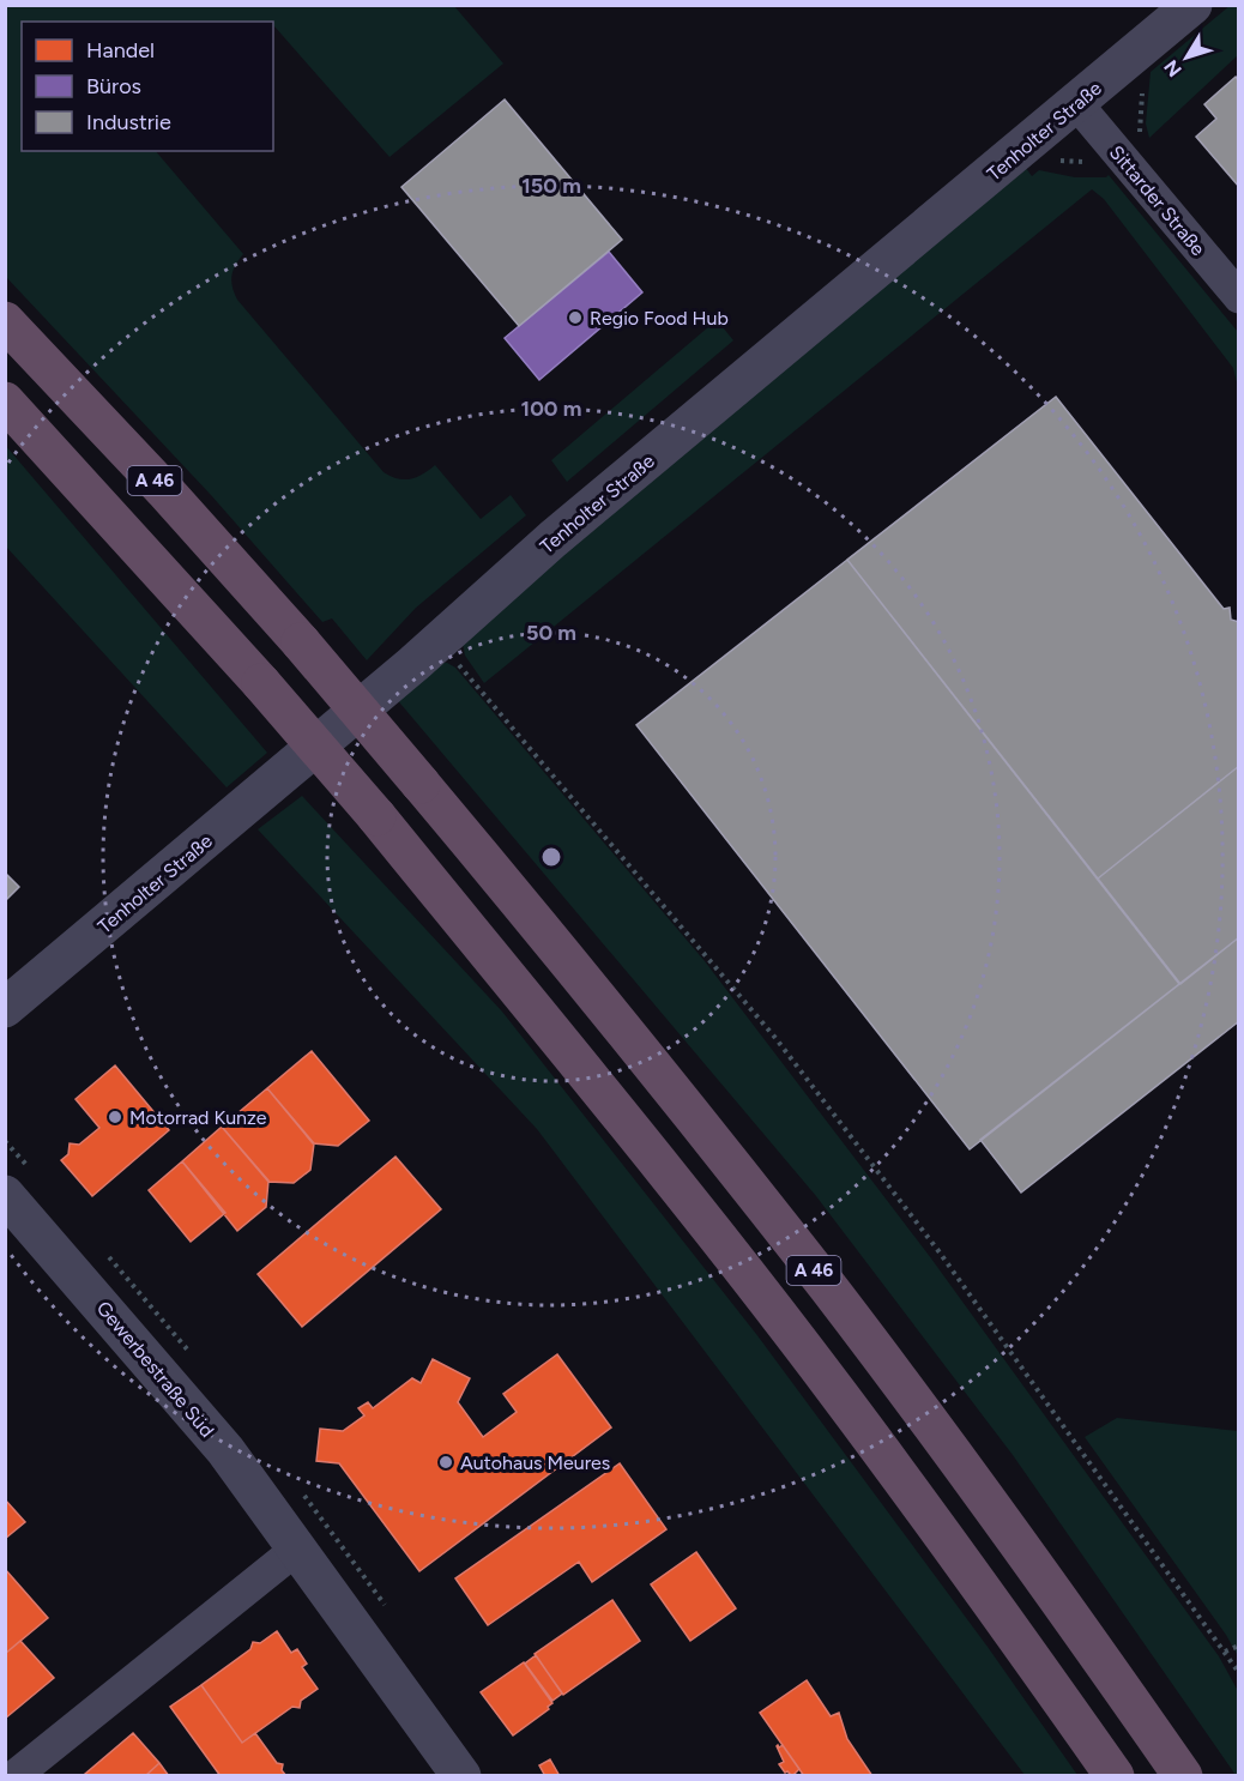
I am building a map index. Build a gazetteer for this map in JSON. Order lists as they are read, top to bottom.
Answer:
{
  "streets": {
    "highway": ["A 46"],
    "street": ["Tenholter Straße", "Sittarder Straße", "Gewerbestraße Süd"]
  },
  "crossings": [
    ["Tenholter Straße", "Sittarder Straße"]
  ],
  "places": ["Regio Food Hub", "Motorrad Kunze", "Autohaus Meures"],
  "legend": ["Handel", "Büros", "Industrie"],
  "north": "bottom left",
  "rings": ["150 m", "100 m", "50 m"]
}
